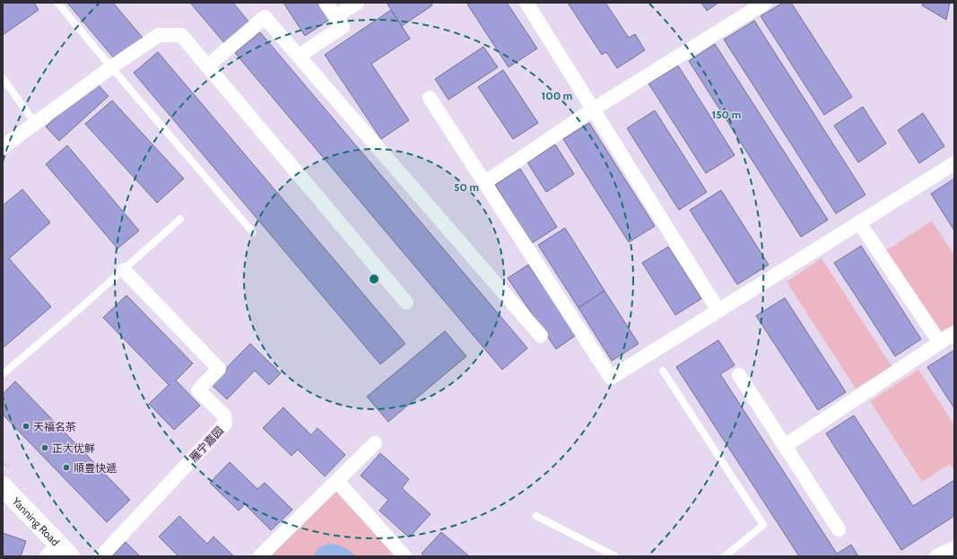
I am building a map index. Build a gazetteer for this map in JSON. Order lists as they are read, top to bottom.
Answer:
{
  "streets": {
    "main road": ["Yanning Road"],
    "street": ["雁宁嘉园"]
  },
  "places": ["天福名茶", "正大优鲜", "順豊快遞"],
  "rings": ["100 m", "150 m", "50 m"]
}
